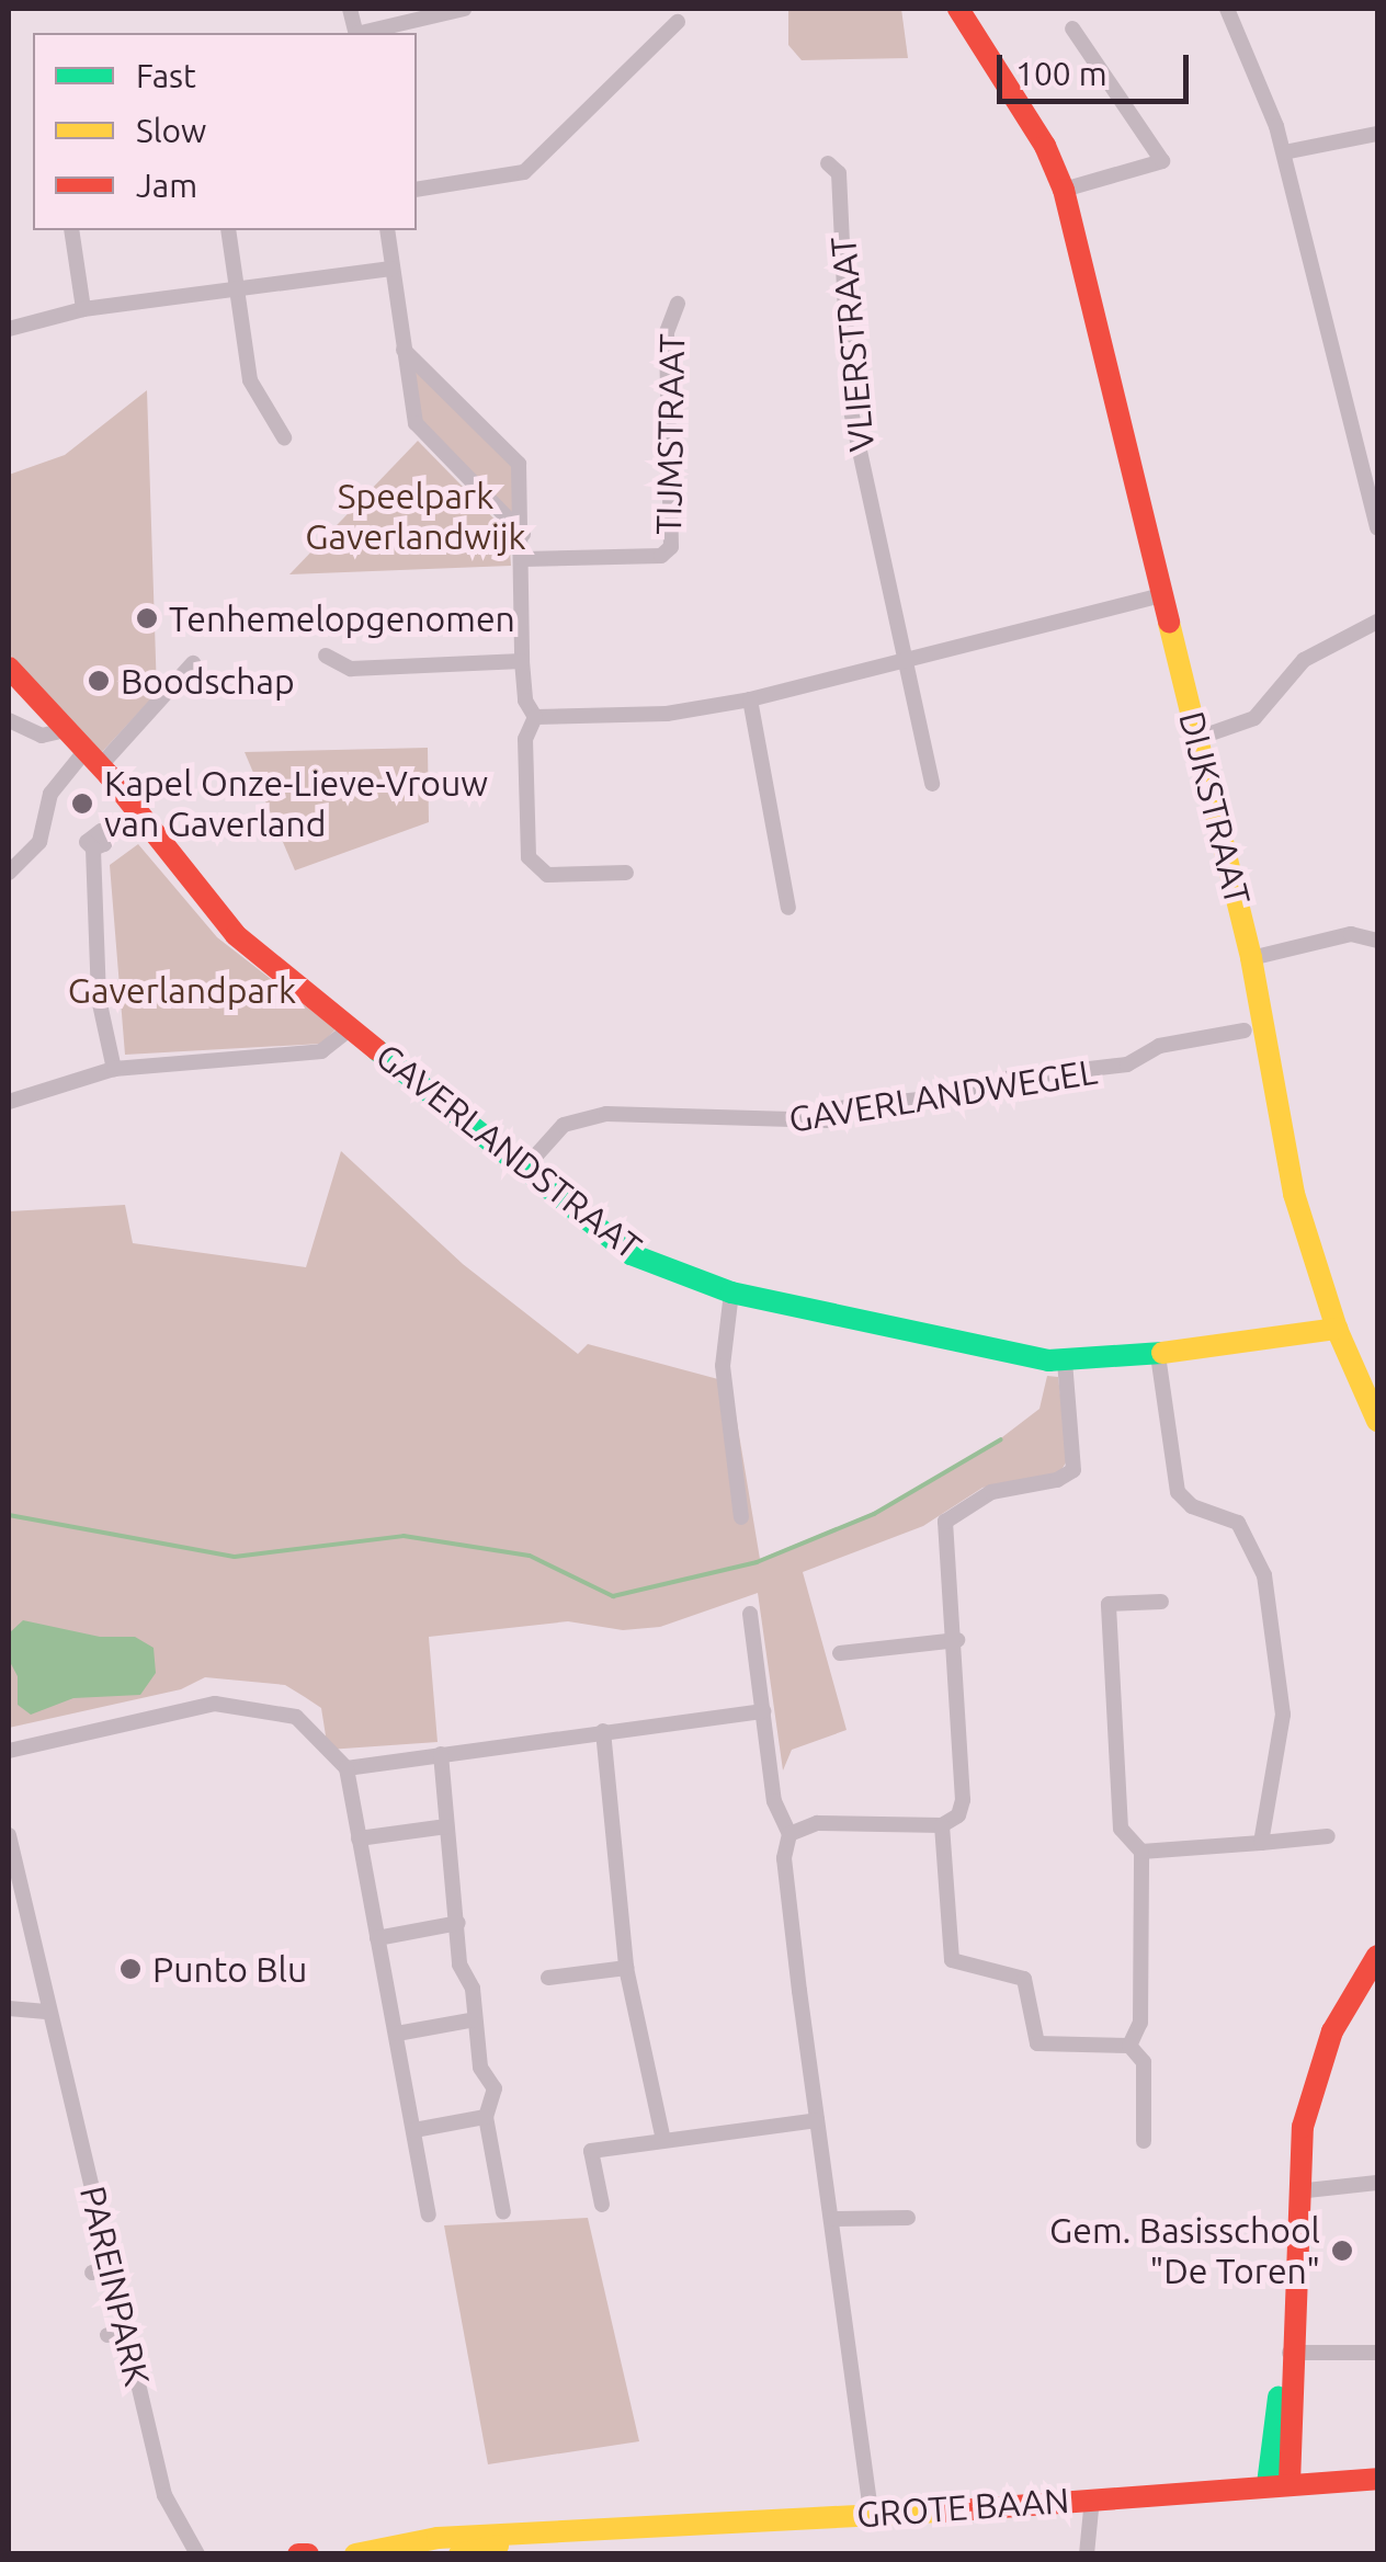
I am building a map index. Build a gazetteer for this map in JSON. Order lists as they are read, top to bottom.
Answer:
{
  "streets": {
    "main road": ["DIJKSTRAAT", "GAVERLANDSTRAAT", "GROTE BAAN"],
    "street": [
      "VLIERSTRAAT",
      "TIJMSTRAAT",
      "GAVERLANDWEGEL",
      "PAREINPARK"
    ]
  },
  "crossings": [
    ["DIJKSTRAAT", "GAVERLANDSTRAAT"],
    ["GAVERLANDWEGEL", "GAVERLANDSTRAAT"]
  ],
  "parks": ["Speelpark Gaverlandwijk", "Gaverlandpark"],
  "places": [
    "Tenhemelopgenomen",
    "Boodschap",
    "Kapel Onze-Lieve-Vrouw van Gaverland",
    "Punto Blu",
    "Gem. Basisschool \"De Toren\""
  ],
  "legend": ["Fast", "Slow", "Jam"],
  "scale_bar": "100 m"
}
